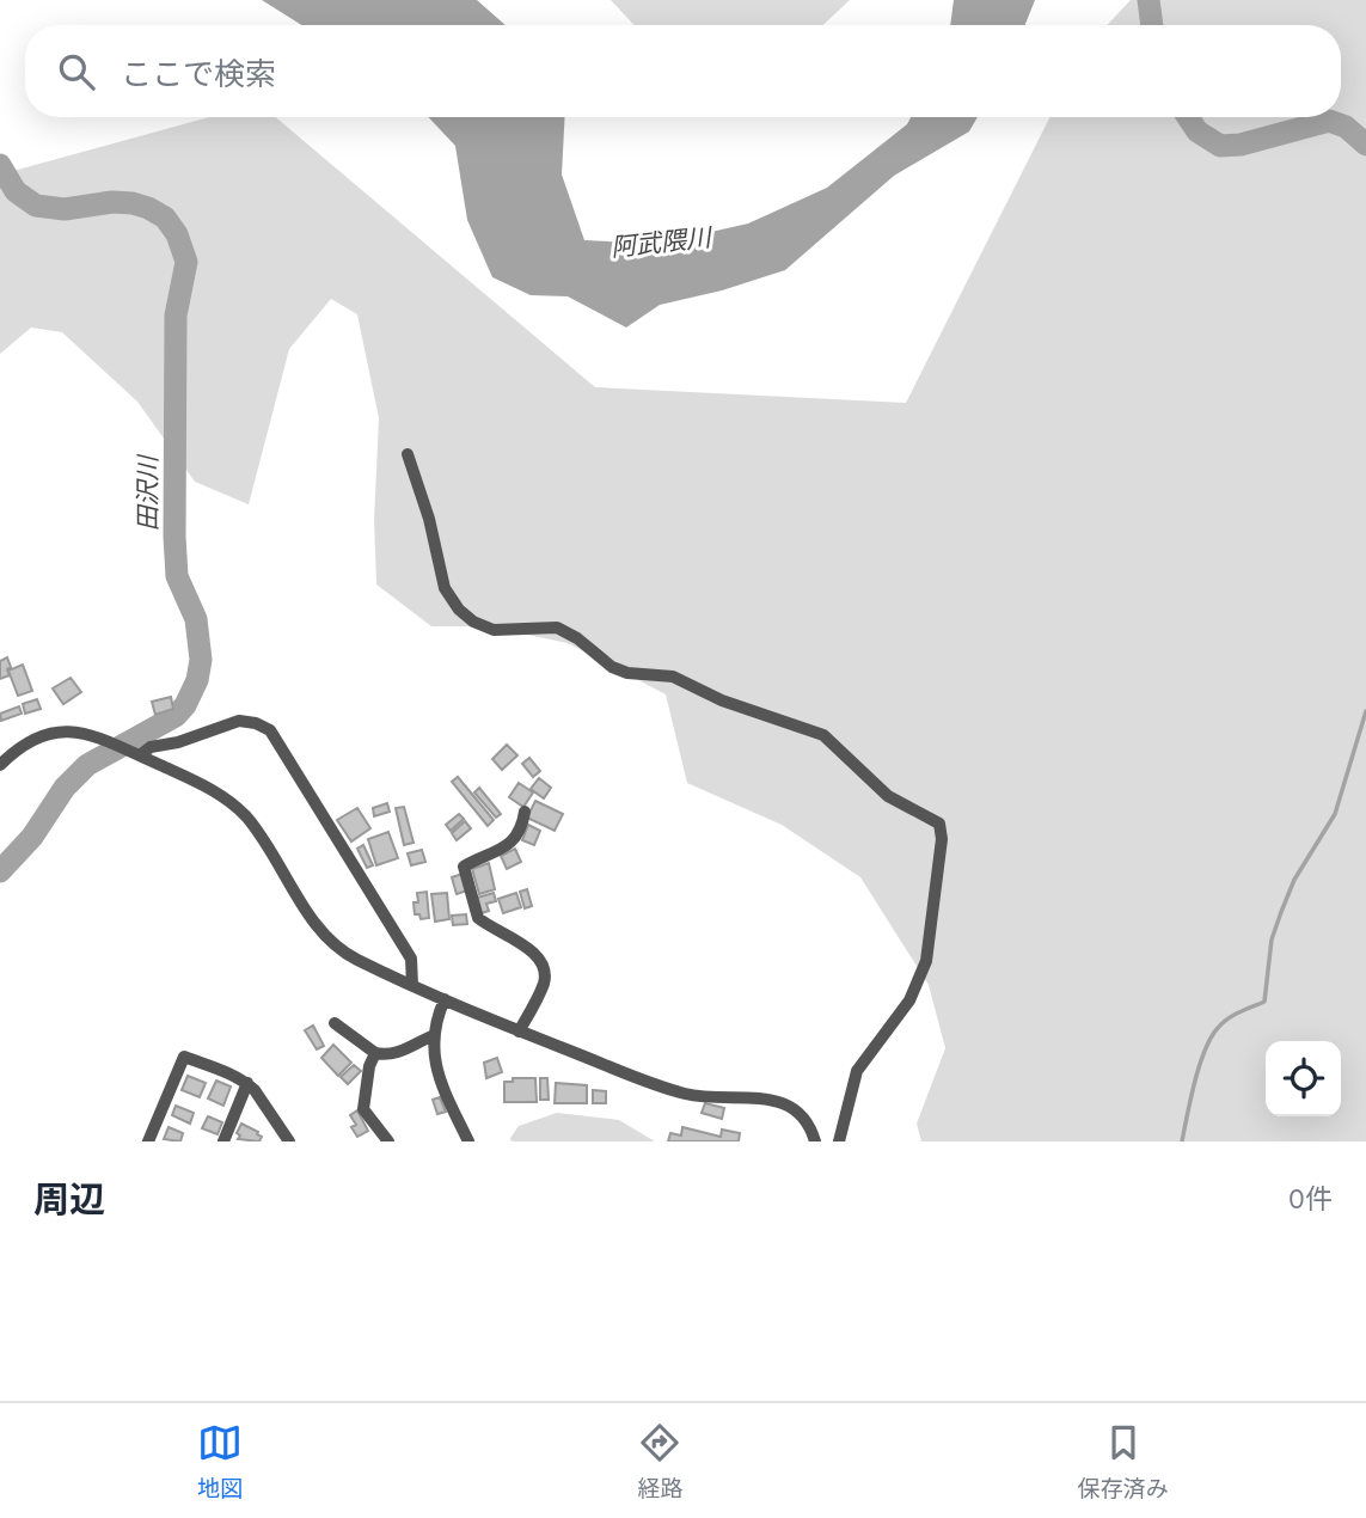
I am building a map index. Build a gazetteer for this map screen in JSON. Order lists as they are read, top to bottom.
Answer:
{
  "water": ["阿武隈川", "田沢川"],
  "page": {
    "search": "ここで検索",
    "heading": ["周辺", "0件"],
    "nav": ["地図", "経路", "保存済み"]
  }
}
